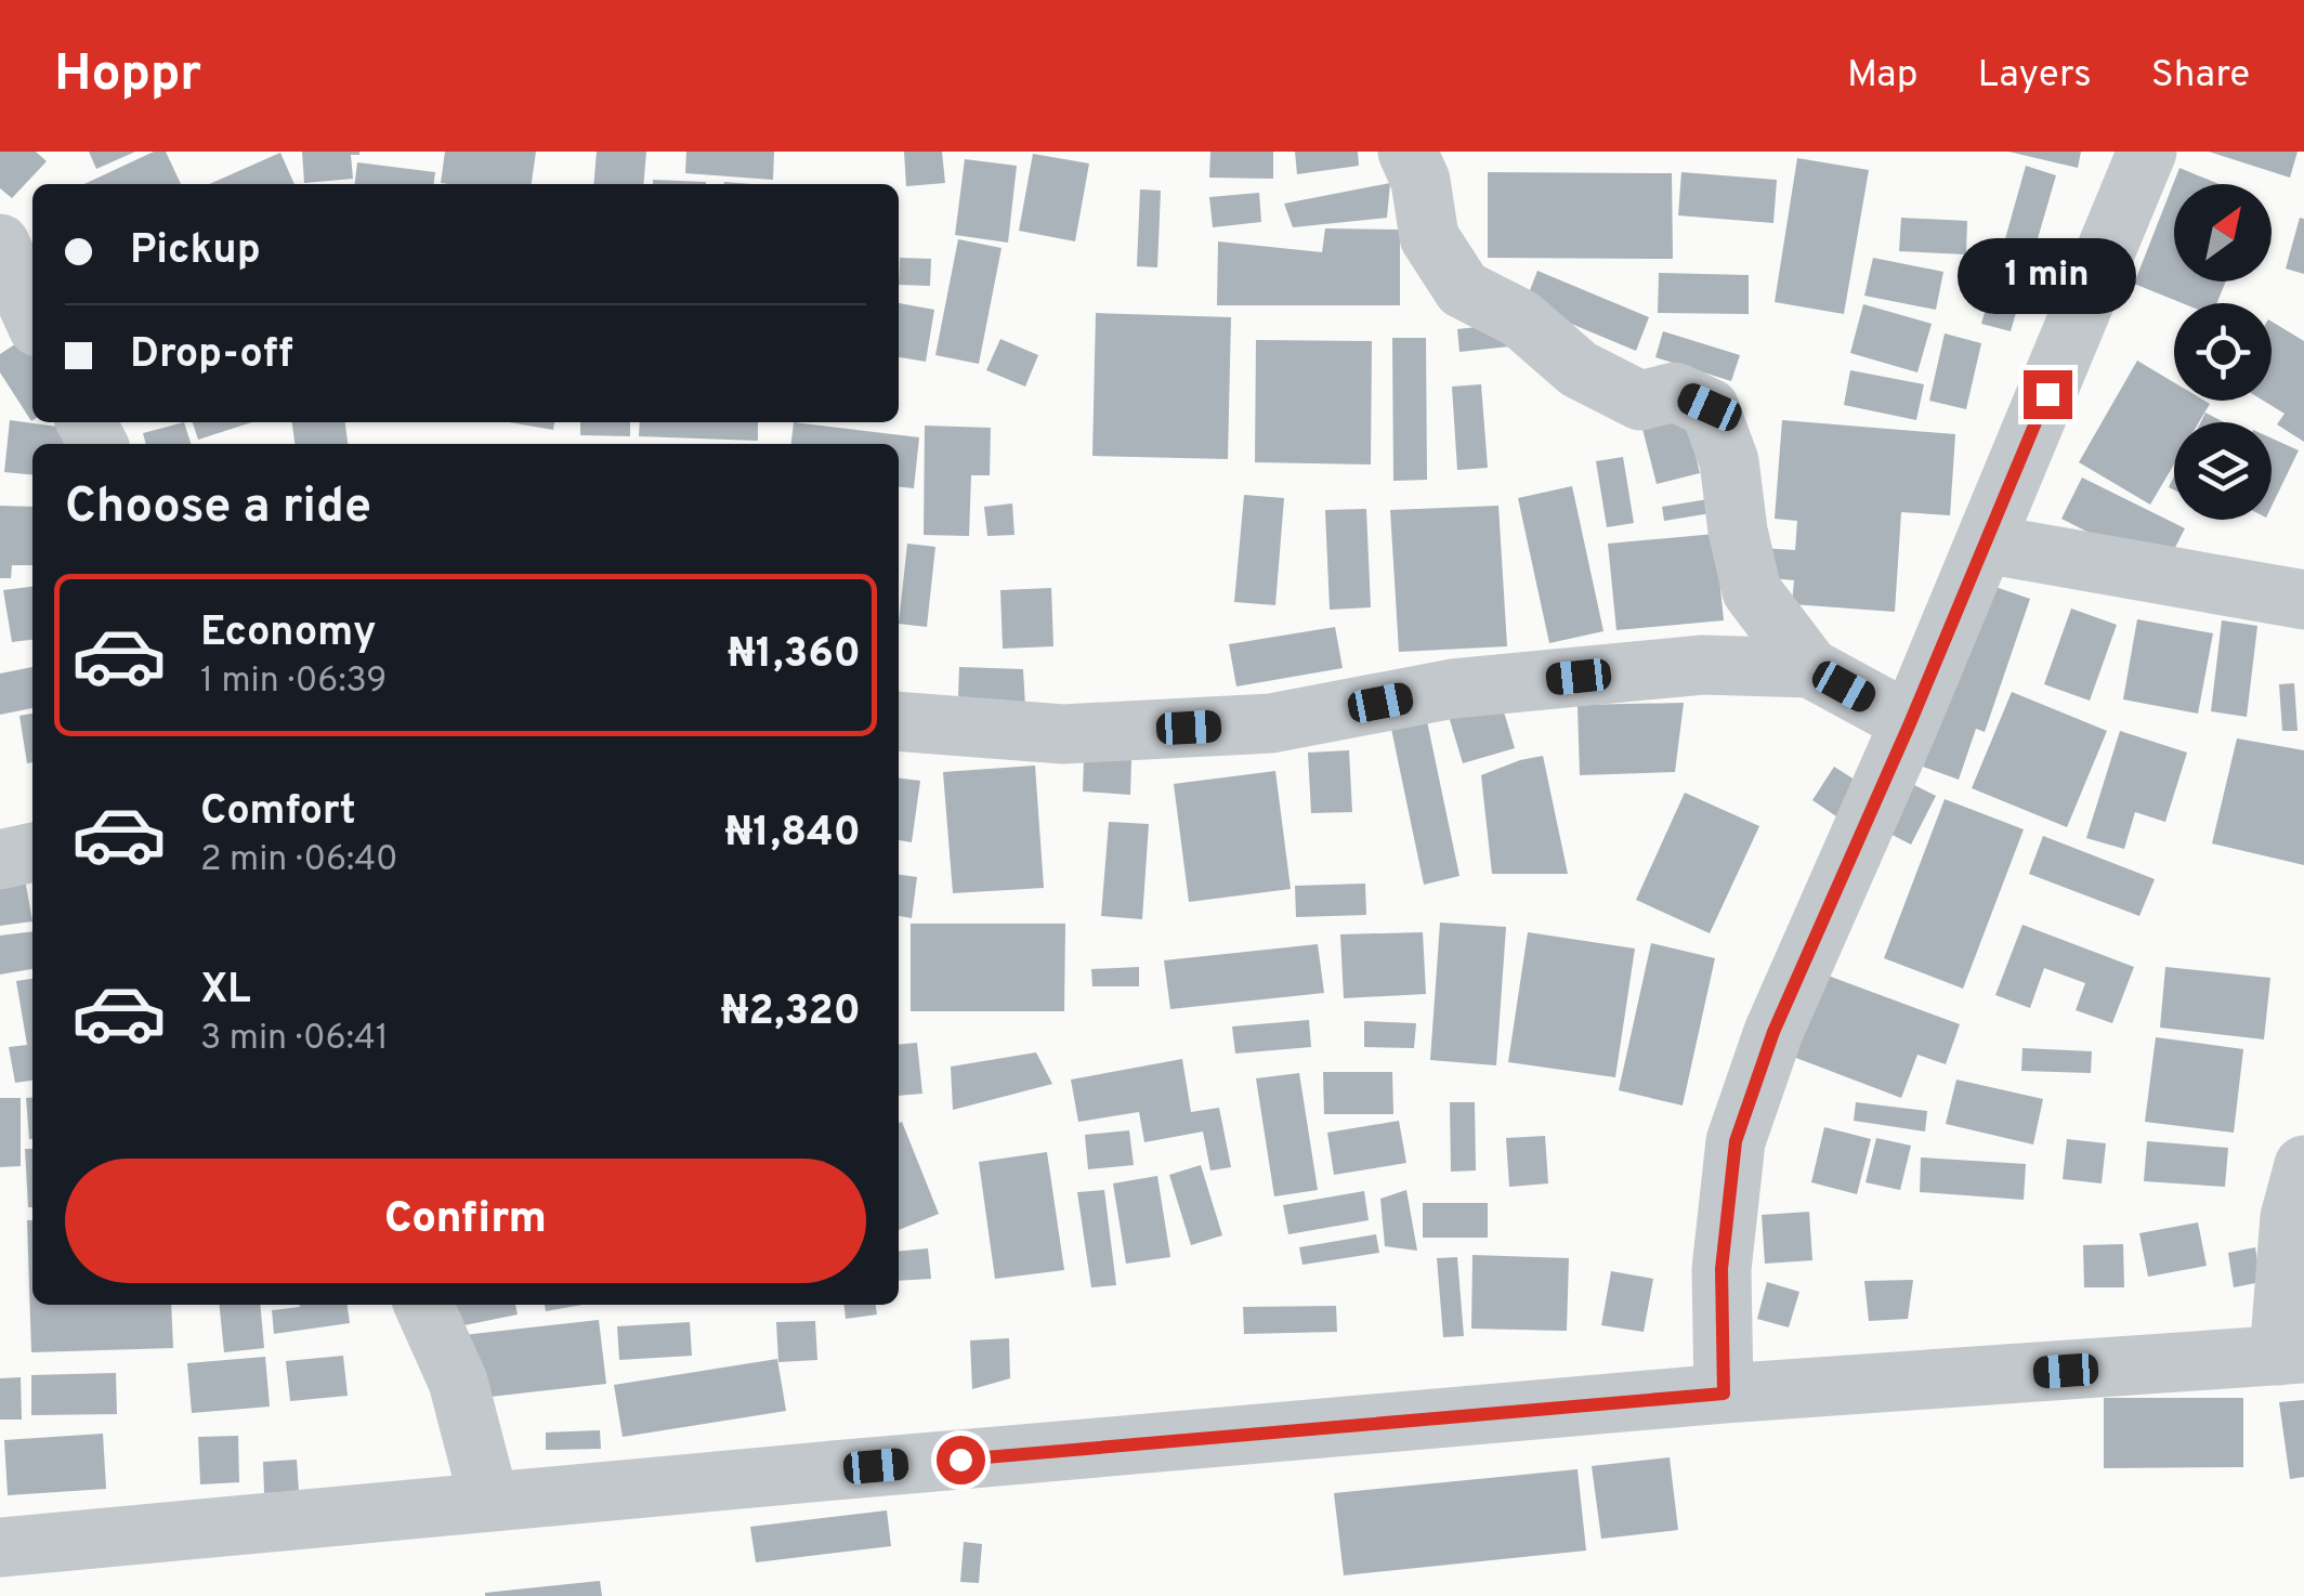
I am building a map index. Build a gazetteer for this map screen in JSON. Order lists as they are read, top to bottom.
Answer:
{
  "north": "top right",
  "page": {
    "header": "Hoppr",
    "nav": ["Map", "Layers", "Share"],
    "banner": ["Pickup", "Drop-off"],
    "bubble": "1 min",
    "heading": "Choose a ride",
    "list": [
      {
        "name": "Economy",
        "note": "1 min · 06:39",
        "value": "₦1,360"
      },
      {
        "name": "Comfort",
        "note": "2 min · 06:40",
        "value": "₦1,840"
      },
      {
        "name": "XL",
        "note": "3 min · 06:41",
        "value": "₦2,320"
      }
    ],
    "buttons": "Confirm"
  }
}
